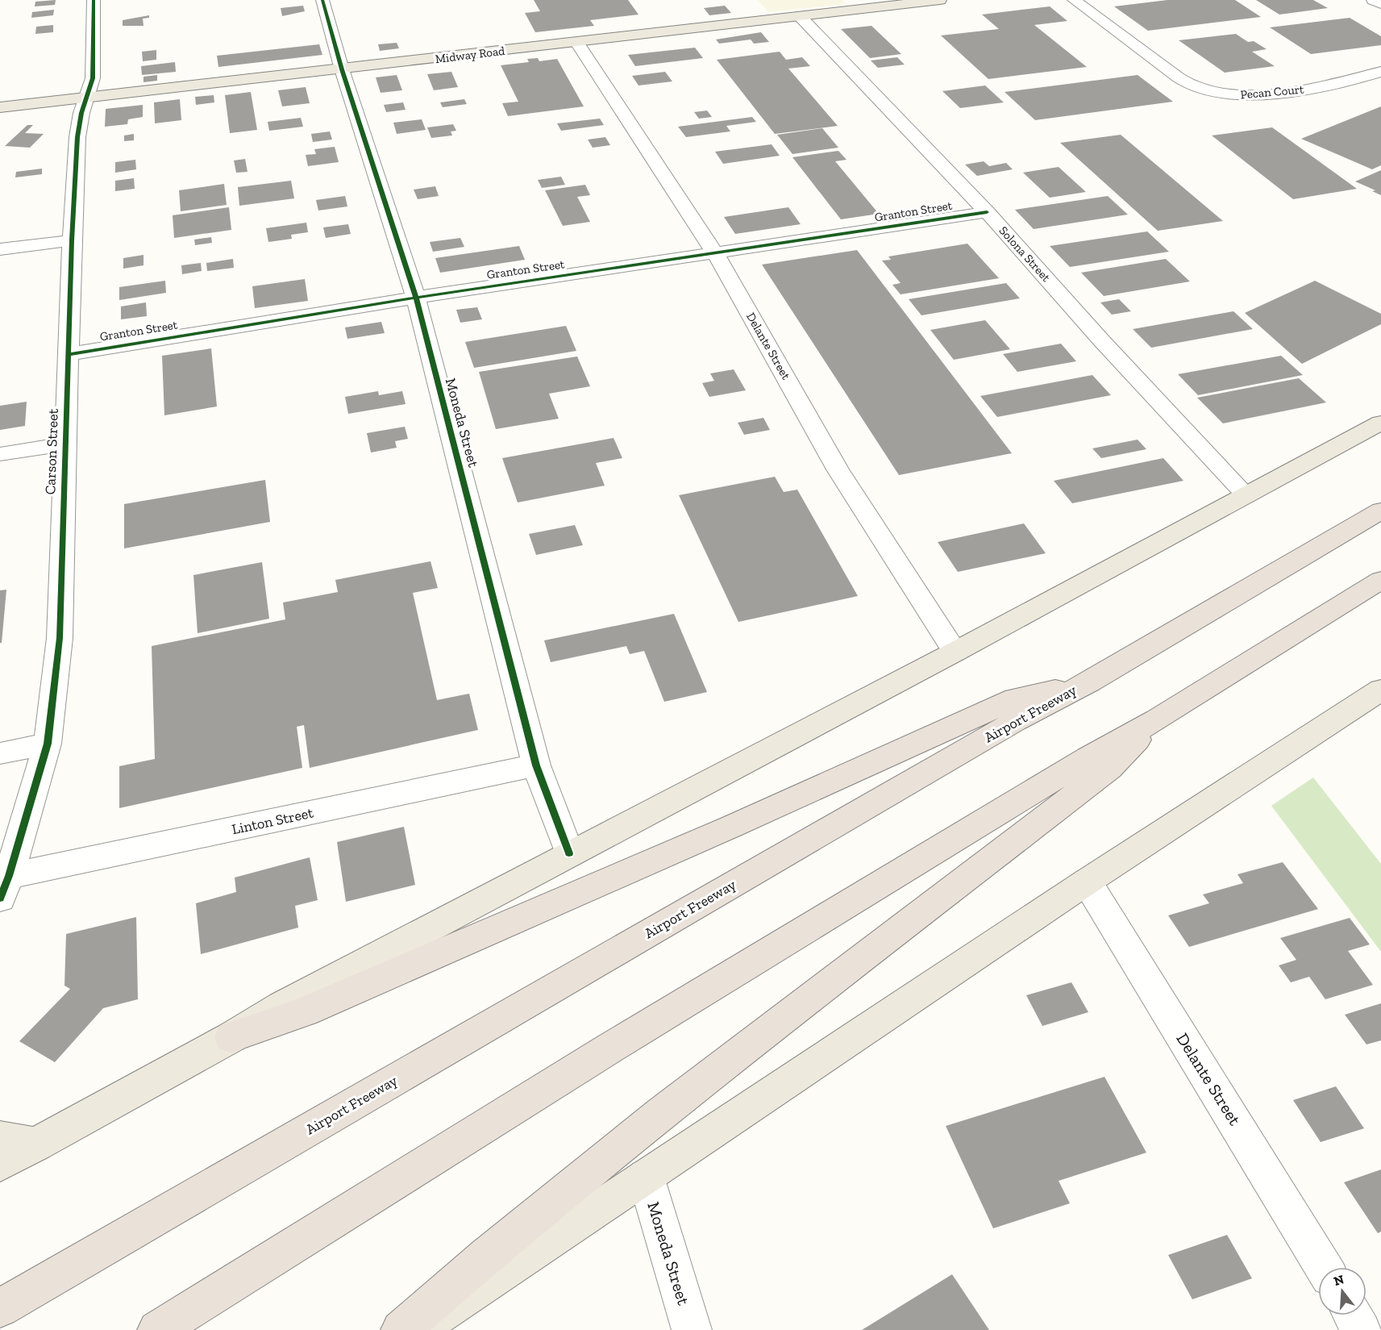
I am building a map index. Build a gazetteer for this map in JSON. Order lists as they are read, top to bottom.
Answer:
{
  "streets": {
    "highway": ["Airport Freeway"],
    "main road": ["Midway Road"],
    "street": [
      "Pecan Court",
      "Granton Street",
      "Solona Street",
      "Delante Street",
      "Moneda Street",
      "Carson Street",
      "Linton Street"
    ]
  },
  "crossings": [
    ["Midway Road", "Solona Street"],
    ["Midway Road", "Delante Street"],
    ["Midway Road", "Moneda Street"],
    ["Midway Road", "Carson Street"],
    ["Granton Street", "Solona Street"],
    ["Granton Street", "Delante Street"],
    ["Granton Street", "Moneda Street"],
    ["Granton Street", "Carson Street"],
    ["Moneda Street", "Linton Street"],
    ["Carson Street", "Linton Street"]
  ],
  "north": "top"
}
